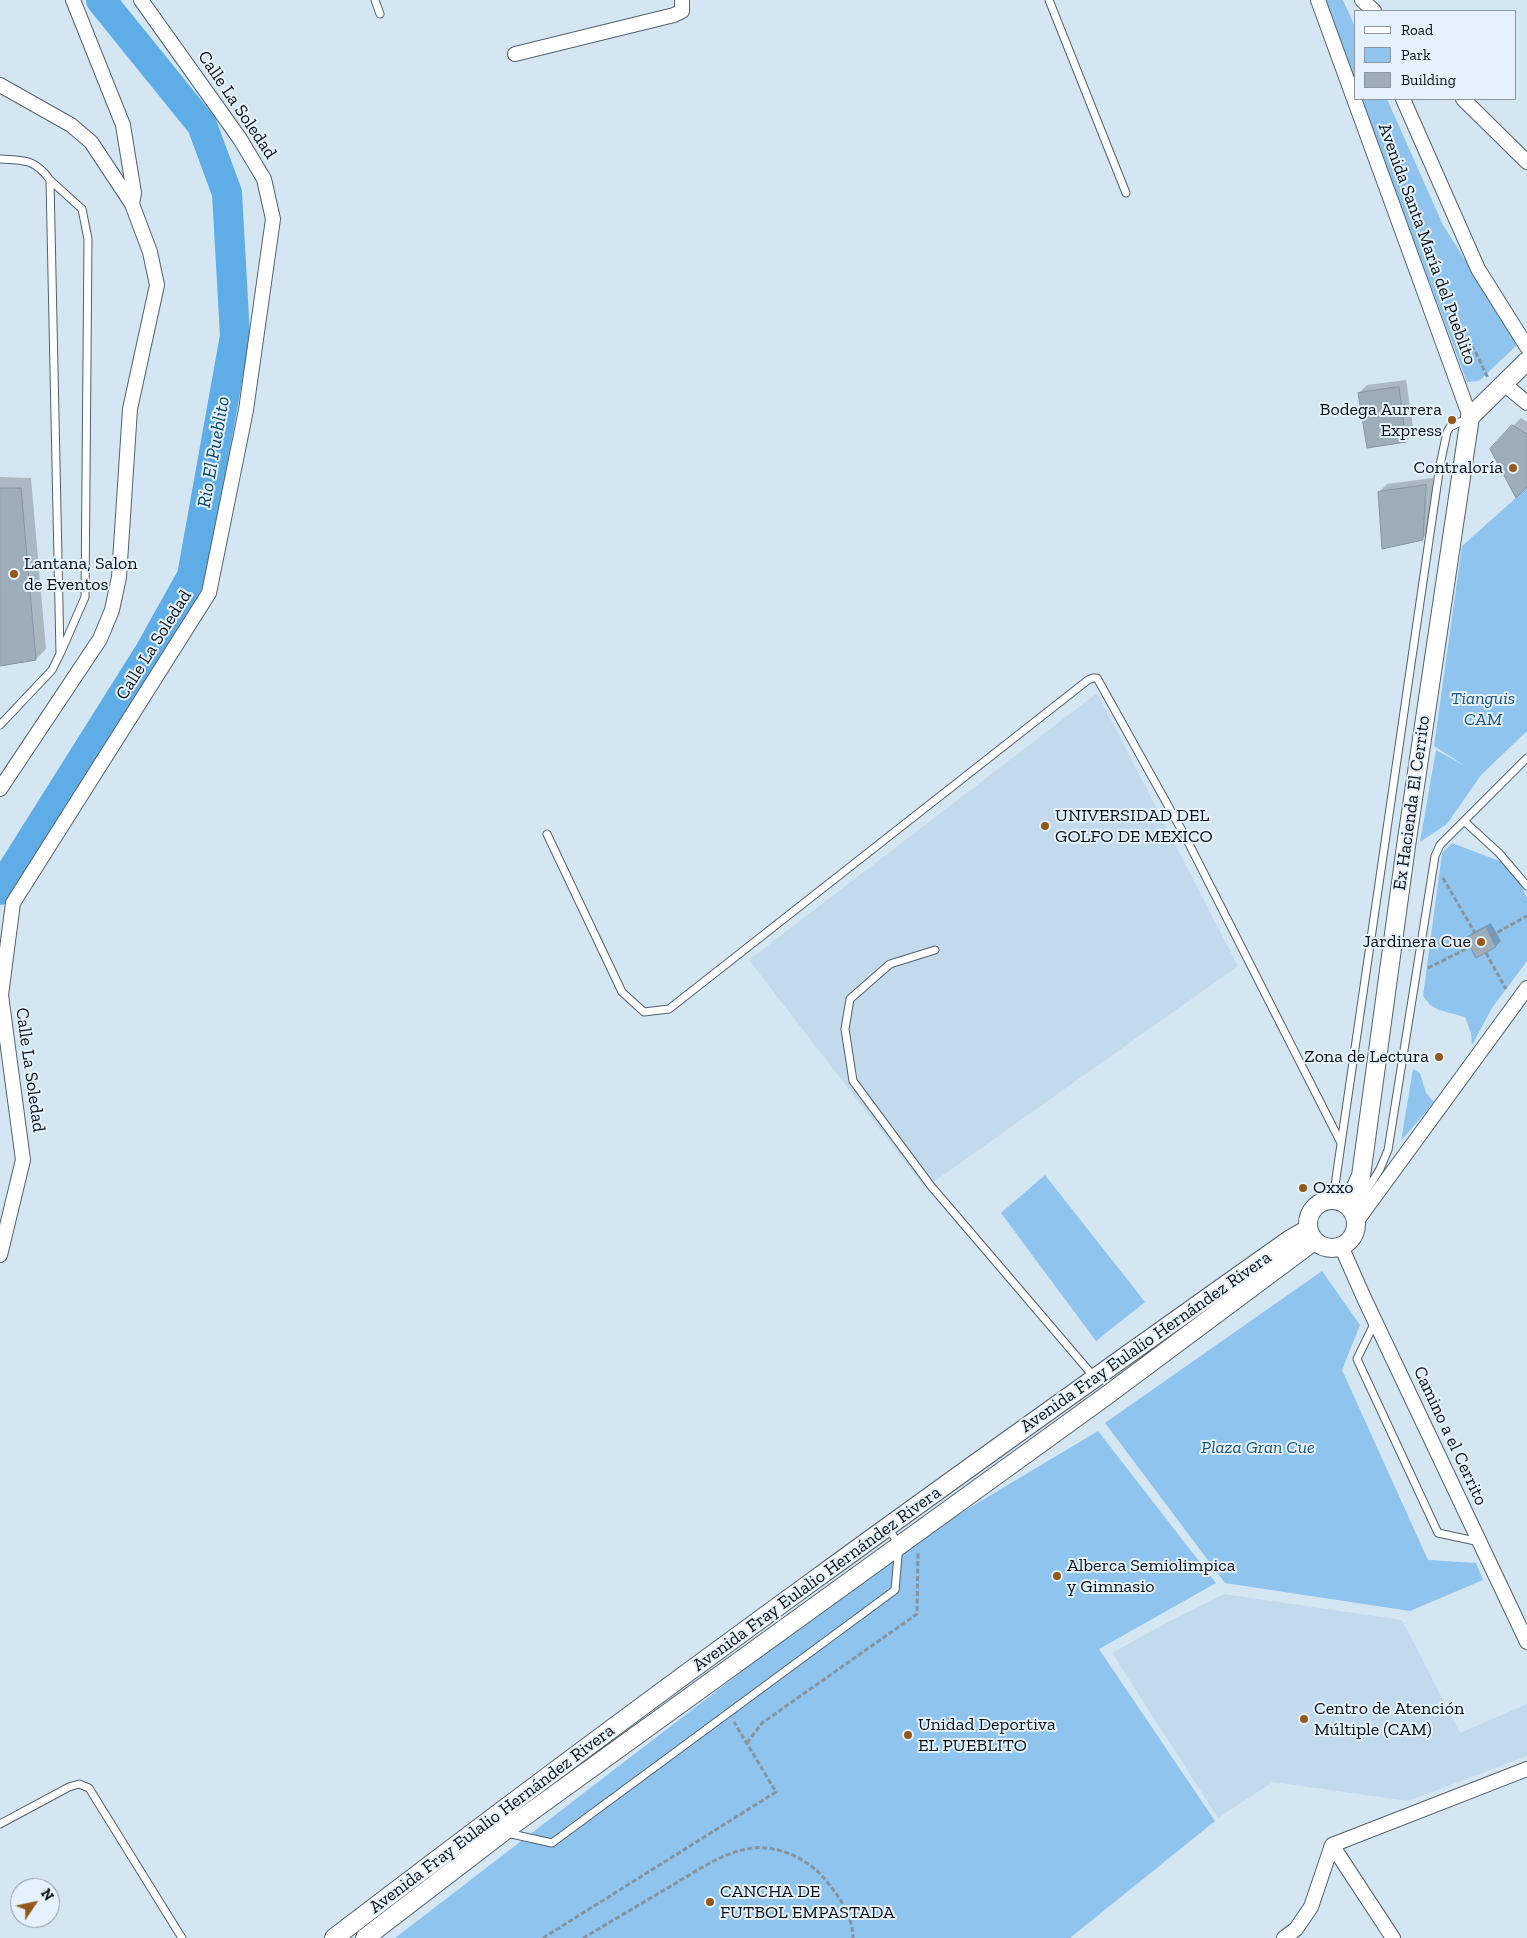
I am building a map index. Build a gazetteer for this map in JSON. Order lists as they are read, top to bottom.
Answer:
{
  "streets": {
    "street": [
      "Calle La Soledad",
      "Avenida Santa María del Pueblito",
      "Ex Hacienda El Cerrito",
      "Avenida Fray Eulalio Hernández Rivera",
      "Camino a el Cerrito"
    ]
  },
  "crossings": [
    ["Avenida Santa María del Pueblito", "Ex Hacienda El Cerrito"],
    ["Ex Hacienda El Cerrito", "Avenida Fray Eulalio Hernández Rivera"],
    ["Ex Hacienda El Cerrito", "Camino a el Cerrito"],
    ["Avenida Fray Eulalio Hernández Rivera", "Camino a el Cerrito"]
  ],
  "water": ["Rio El Pueblito"],
  "parks": ["Tianguis CAM", "Plaza Gran Cue"],
  "places": [
    "Bodega Aurrera Express",
    "Contraloría",
    "Lantana, Salon de Eventos",
    "UNIVERSIDAD DEL GOLFO DE MEXICO",
    "Jardinera Cue",
    "Zona de Lectura",
    "Oxxo",
    "Alberca Semiolimpica y Gimnasio",
    "Centro de Atención Múltiple (CAM)",
    "Unidad Deportiva EL PUEBLITO",
    "CANCHA DE FUTBOL EMPASTADA"
  ],
  "legend": ["Road", "Park", "Building"],
  "north": "top right"
}
